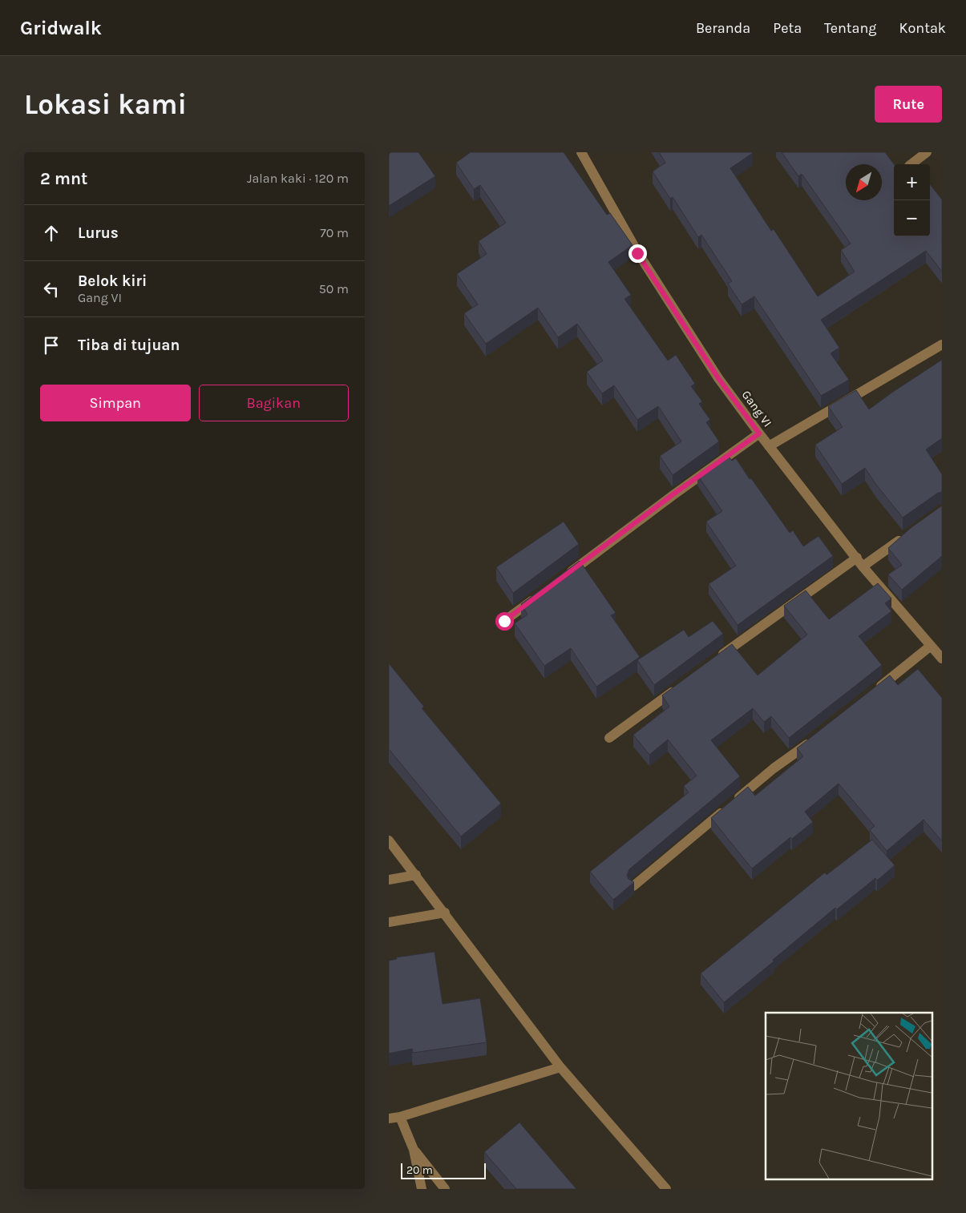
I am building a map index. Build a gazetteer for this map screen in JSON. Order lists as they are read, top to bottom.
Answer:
{
  "streets": {
    "street": ["Gang VI"]
  },
  "scale_bar": "20 m",
  "north": "bottom left",
  "page": {
    "header": "Gridwalk",
    "nav": [
      "Beranda",
      "Peta",
      "Tentang",
      "Kontak"
    ],
    "buttons": [
      "Rute",
      ["Simpan", "Bagikan"]
    ],
    "title": "Lokasi kami",
    "heading": ["2 mnt", "Jalan kaki · 120 m"],
    "map_buttons": ["+", "−"],
    "list": [
      ["Lurus", "70 m"],
      ["Belok kiri", "Gang VI", "50 m"],
      "Tiba di tujuan"
    ],
    "scale": "20 m"
  }
}
